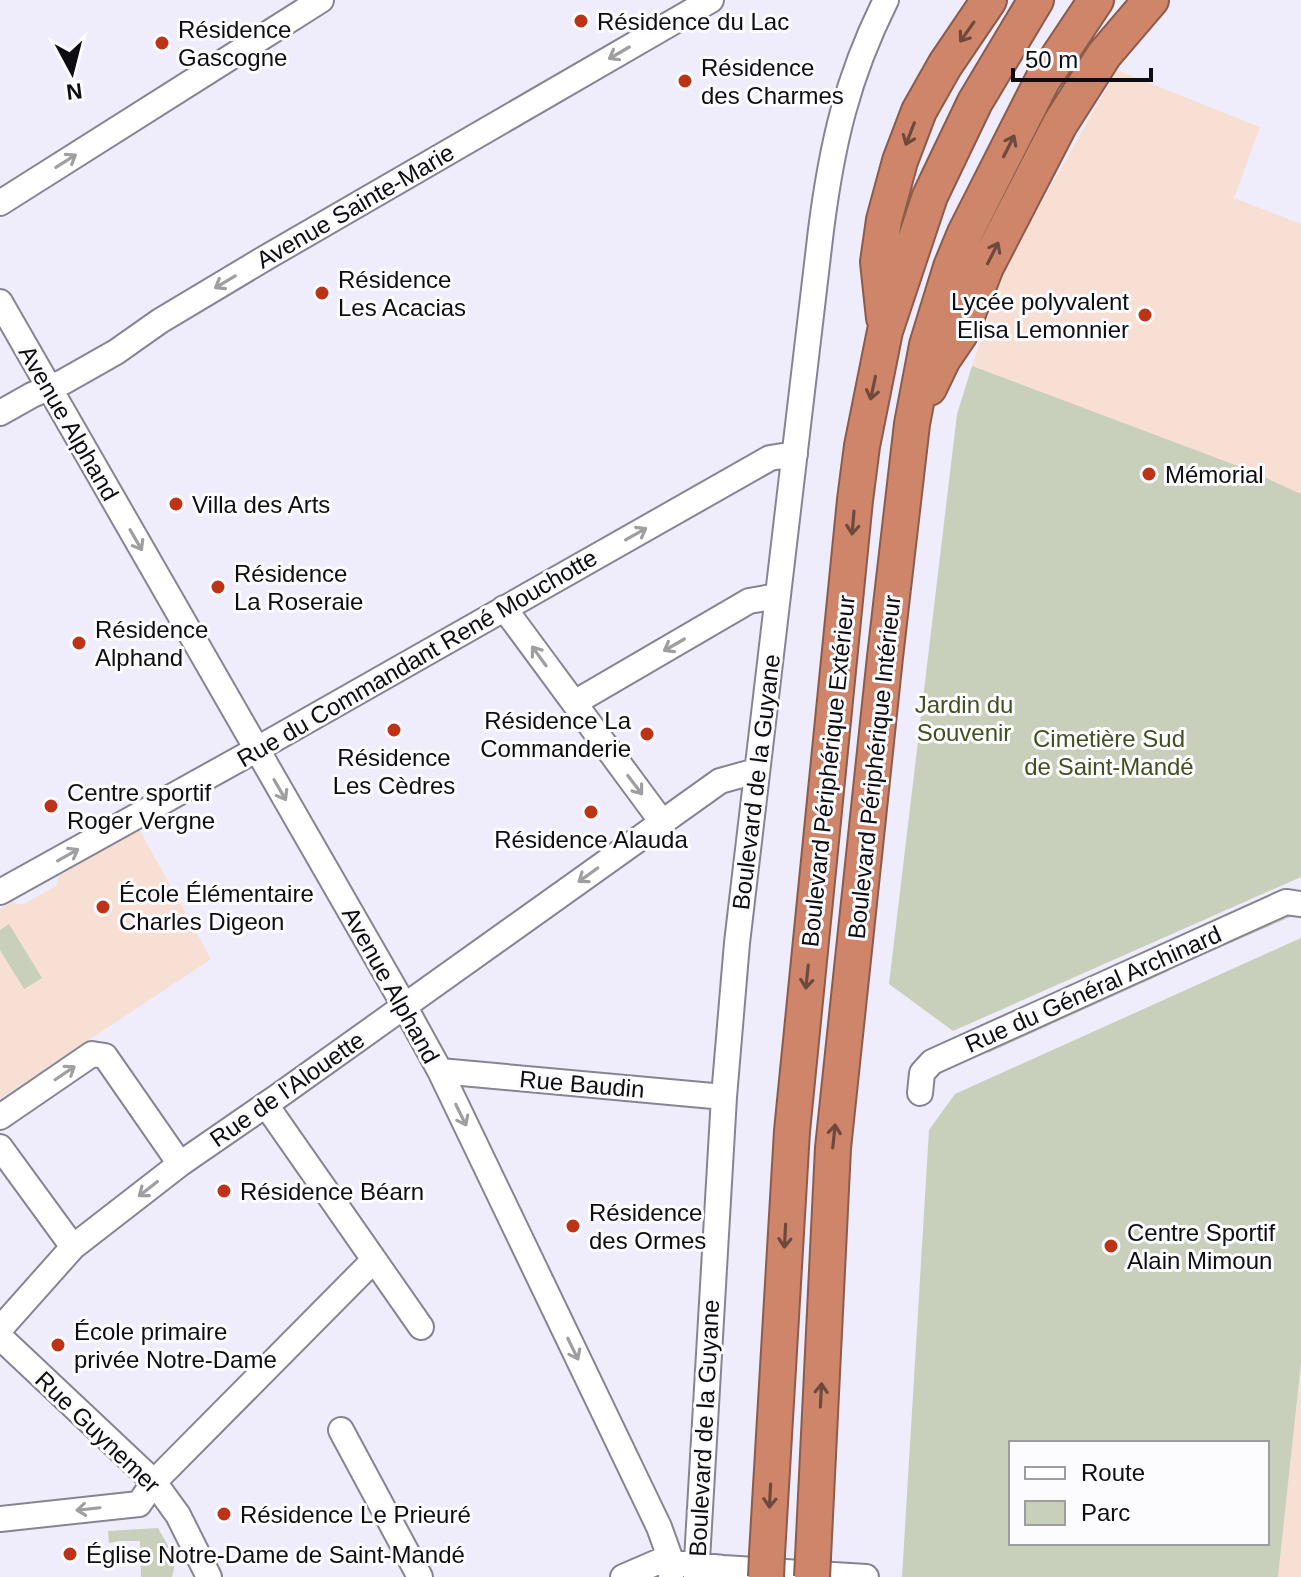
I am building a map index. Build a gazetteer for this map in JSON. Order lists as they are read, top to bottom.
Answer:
{
  "streets": {
    "highway": ["Boulevard Périphérique Intérieur", "Boulevard Périphérique Extérieur"],
    "street": [
      "Avenue Sainte-Marie",
      "Avenue Alphand",
      "Rue du Commandant René Mouchotte",
      "Boulevard de la Guyane",
      "Rue du Général Archinard",
      "Rue Baudin",
      "Rue de l'Alouette",
      "Rue Guynemer"
    ]
  },
  "crossings": [
    ["Avenue Sainte-Marie", "Avenue Alphand"],
    ["Avenue Alphand", "Rue du Commandant René Mouchotte"],
    ["Avenue Alphand", "Boulevard de la Guyane"],
    ["Avenue Alphand", "Rue Baudin"],
    ["Avenue Alphand", "Rue de l'Alouette"],
    ["Rue du Commandant René Mouchotte", "Boulevard de la Guyane"],
    ["Boulevard de la Guyane", "Rue Baudin"],
    ["Boulevard de la Guyane", "Rue de l'Alouette"]
  ],
  "one_way": ["Avenue Alphand", "Boulevard Périphérique Extérieur", "Rue de l'Alouette"],
  "parks": ["Jardin du Souvenir", "Cimetière Sud de Saint-Mandé"],
  "places": [
    "Résidence du Lac",
    "Résidence Gascogne",
    "Résidence des Charmes",
    "Résidence Les Acacias",
    "Lycée polyvalent Elisa Lemonnier",
    "Mémorial",
    "Villa des Arts",
    "Résidence La Roseraie",
    "Résidence Alphand",
    "Résidence Les Cèdres",
    "Résidence La Commanderie",
    "Centre sportif Roger Vergne",
    "Résidence Alauda",
    "École Élémentaire Charles Digeon",
    "Résidence Béarn",
    "Résidence des Ormes",
    "Centre Sportif Alain Mimoun",
    "École primaire privée Notre-Dame",
    "Résidence Le Prieuré",
    "Église Notre-Dame de Saint-Mandé"
  ],
  "legend": ["Route", "Parc"],
  "scale_bar": "50 m",
  "north": "bottom"
}
